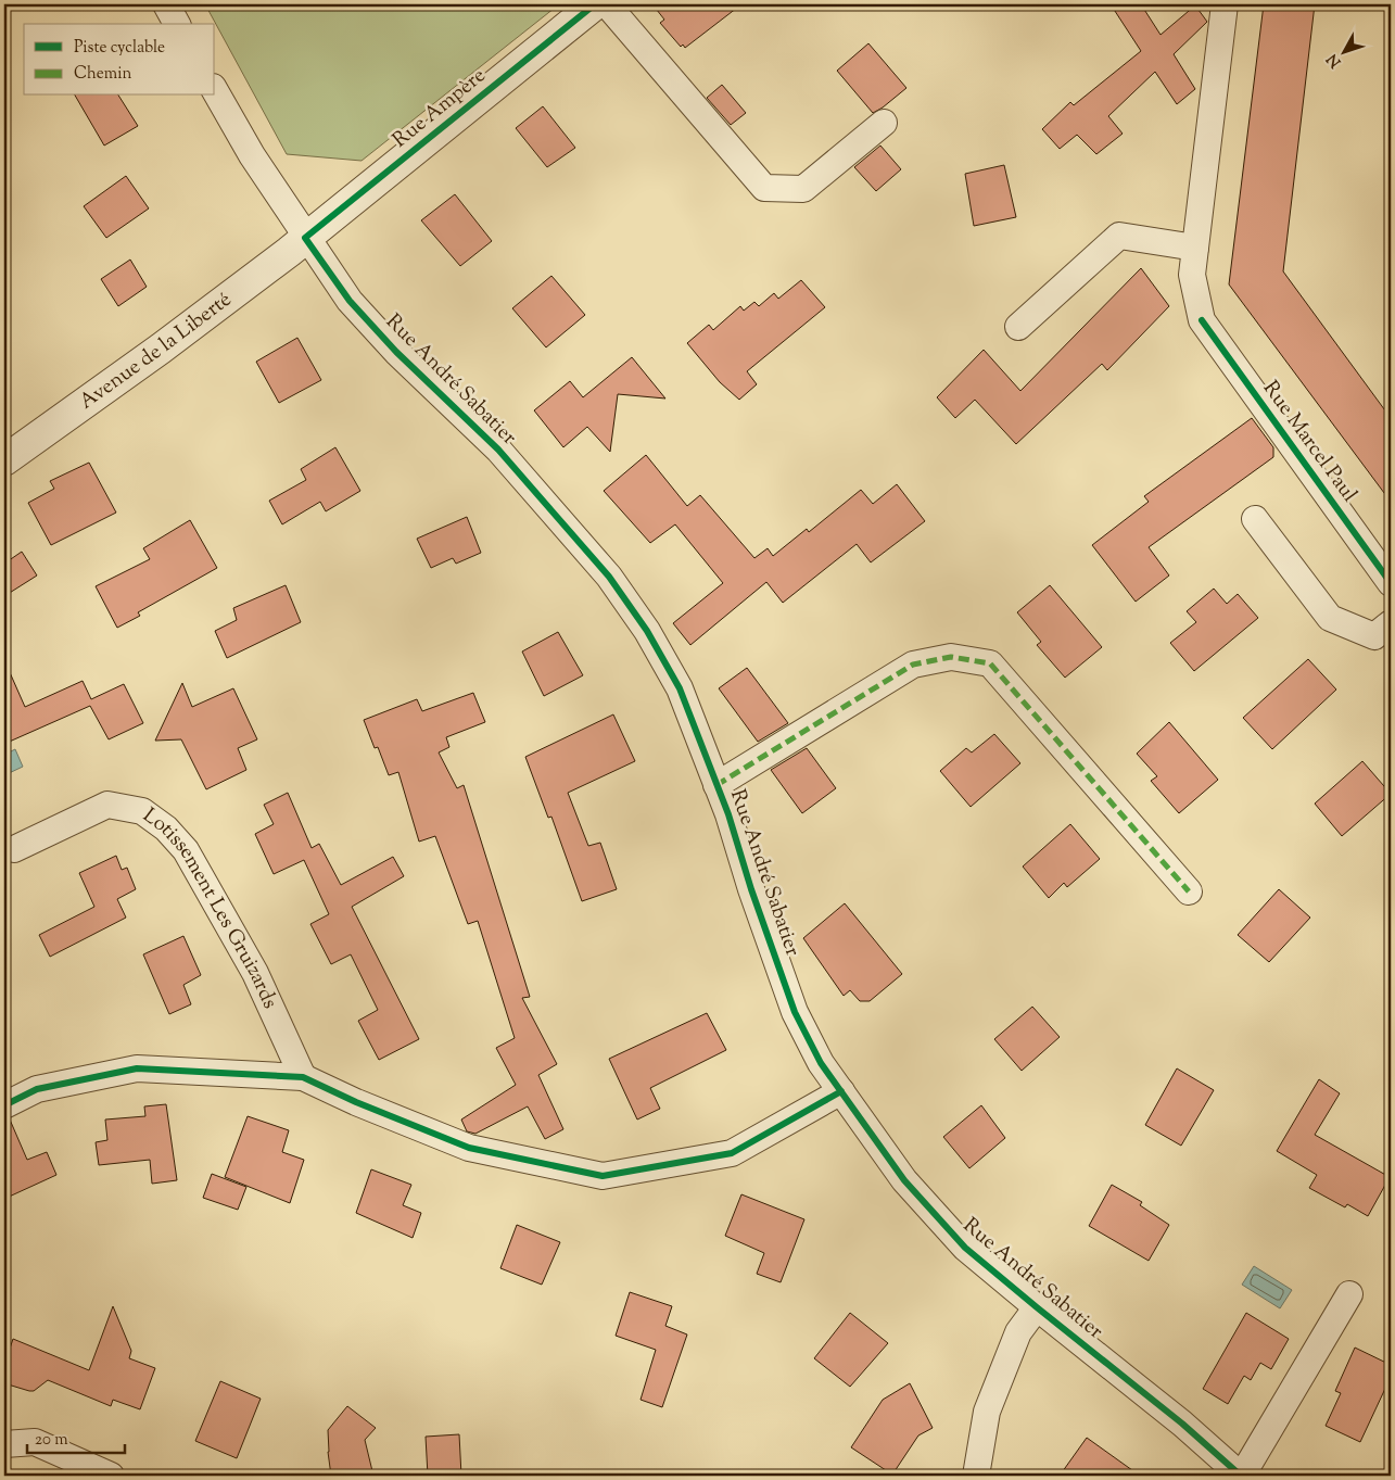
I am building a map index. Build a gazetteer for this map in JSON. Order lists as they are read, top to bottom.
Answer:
{
  "streets": {
    "street": [
      "Rue Ampère",
      "Avenue de la Liberté",
      "Rue André Sabatier",
      "Rue Marcel Paul",
      "Lotissement Les Gruizards"
    ]
  },
  "crossings": [
    ["Rue Ampère", "Avenue de la Liberté"],
    ["Rue Ampère", "Rue André Sabatier"],
    ["Avenue de la Liberté", "Rue André Sabatier"]
  ],
  "legend": ["Piste cyclable", "Chemin"],
  "scale_bar": "20 m",
  "north": "bottom left"
}
